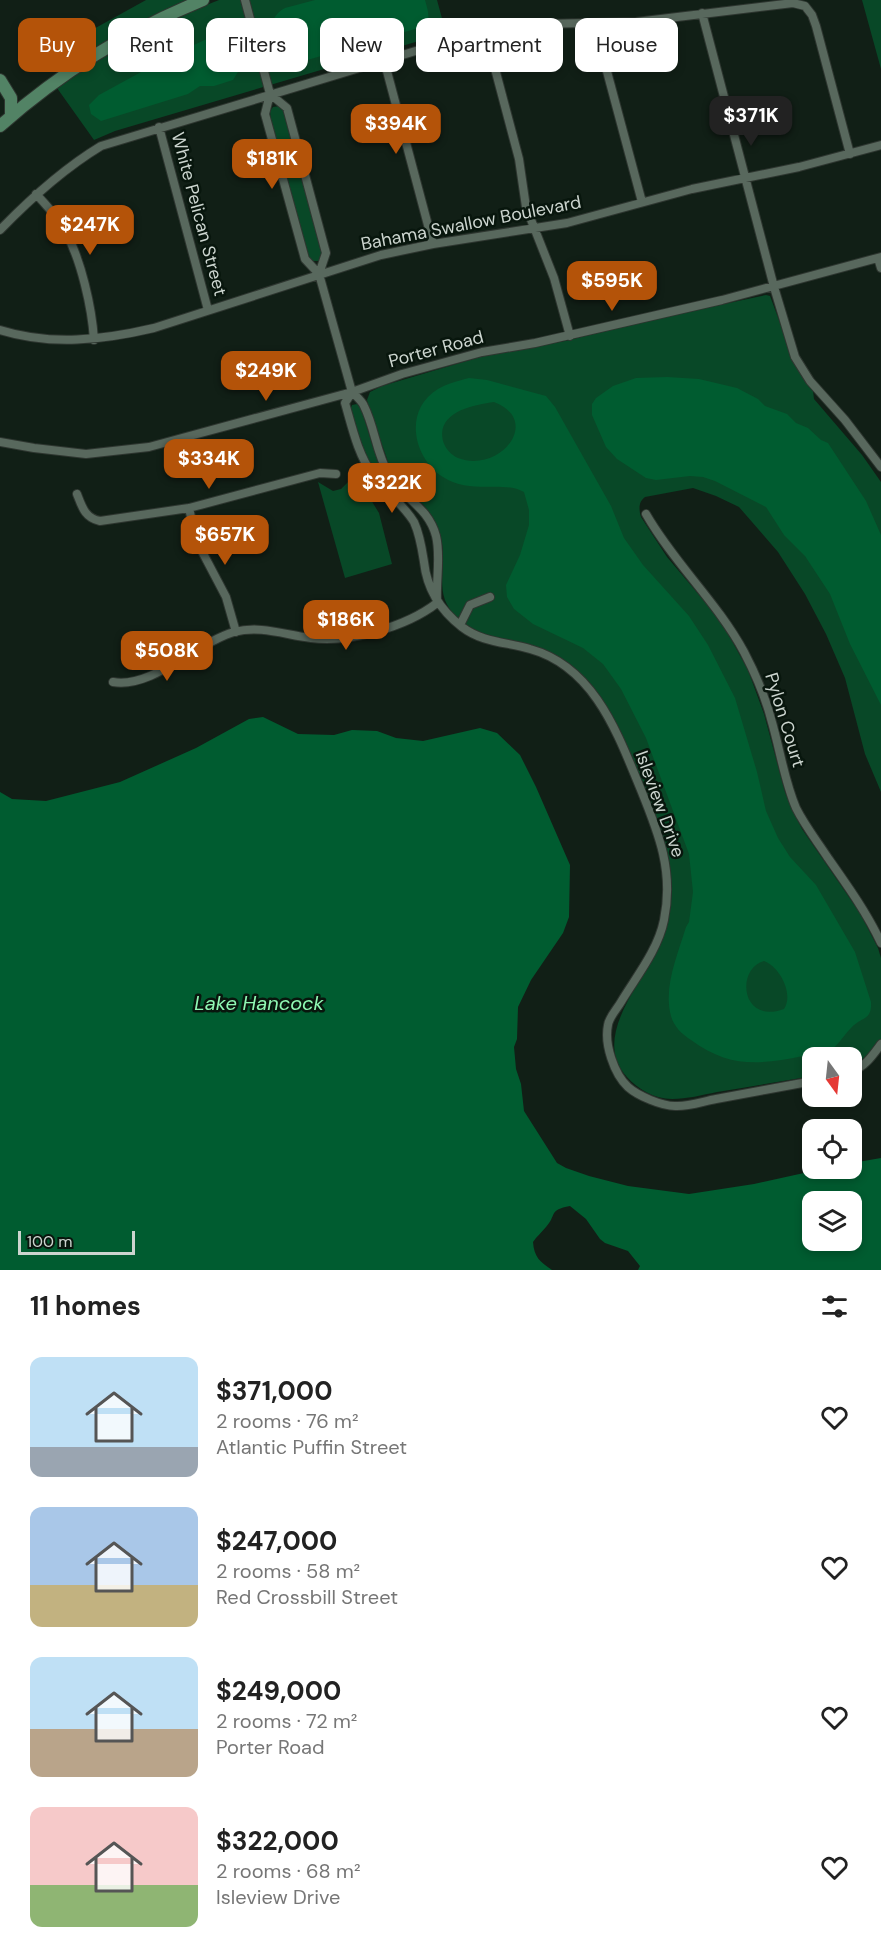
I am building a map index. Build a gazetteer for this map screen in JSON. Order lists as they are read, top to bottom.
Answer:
{
  "streets": {
    "street": [
      "White Pelican Street",
      "Bahama Swallow Boulevard",
      "Porter Road",
      "Pylon Court",
      "Isleview Drive"
    ]
  },
  "crossings": [
    ["White Pelican Street", "Bahama Swallow Boulevard"],
    ["Porter Road", "Isleview Drive"]
  ],
  "water": ["Lake Hancock"],
  "scale_bar": "100 m",
  "north": "bottom",
  "page": {
    "chip": [
      "Buy",
      "Rent",
      "Filters",
      "New",
      "Apartment",
      "House"
    ],
    "price": [
      "$371K",
      "$394K",
      "$181K",
      "$247K",
      "$595K",
      "$249K",
      "$334K",
      "$322K",
      "$657K",
      "$186K",
      "$508K"
    ],
    "scale": "100 m",
    "heading": "11 homes",
    "list": [
      {
        "name": "$371,000",
        "note": "2 rooms · 76 m² · Atlantic Puffin Street"
      },
      {
        "name": "$247,000",
        "note": "2 rooms · 58 m² · Red Crossbill Street"
      },
      {
        "name": "$249,000",
        "note": "2 rooms · 72 m² · Porter Road"
      },
      {
        "name": "$322,000",
        "note": "2 rooms · 68 m² · Isleview Drive"
      }
    ]
  }
}
